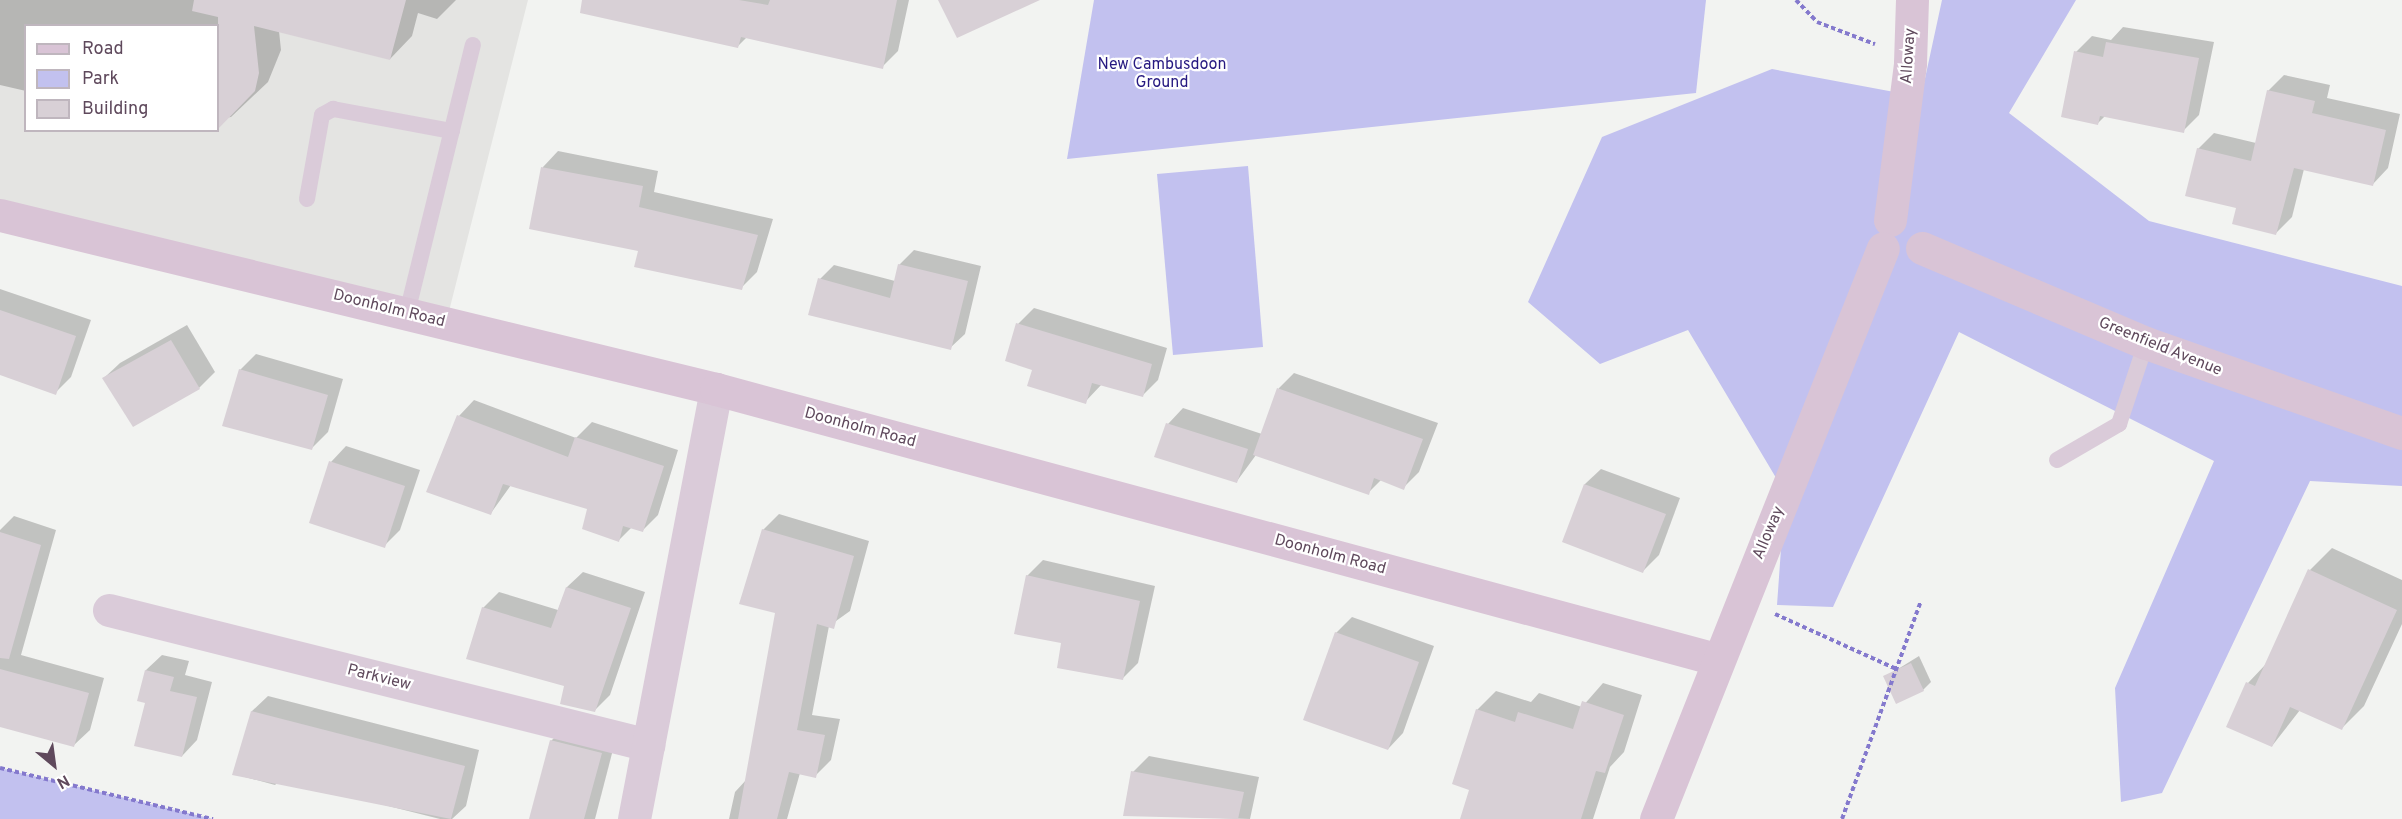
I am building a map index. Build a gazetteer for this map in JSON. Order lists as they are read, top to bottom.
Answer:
{
  "streets": {
    "street": [
      "Alloway",
      "Doonholm Road",
      "Greenfield Avenue",
      "Parkview"
    ]
  },
  "crossings": [
    ["Alloway", "Doonholm Road"],
    ["Alloway", "Greenfield Avenue"]
  ],
  "parks": ["New Cambusdoon Ground"],
  "legend": ["Road", "Park", "Building"],
  "north": "bottom right"
}
